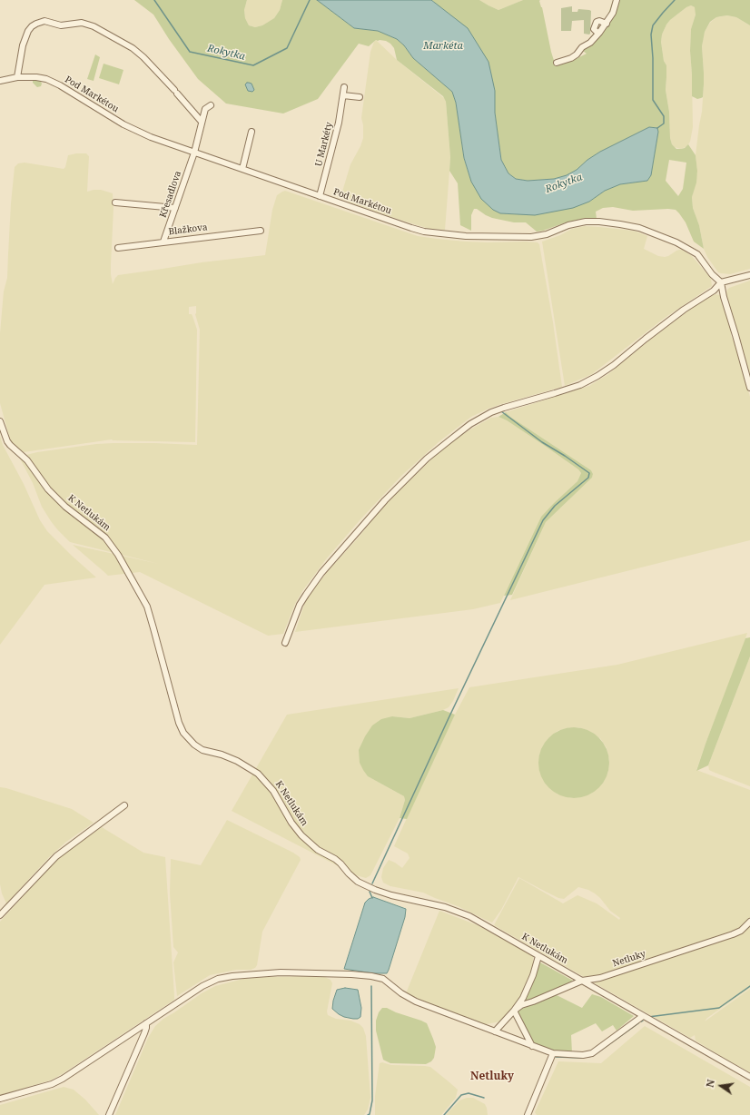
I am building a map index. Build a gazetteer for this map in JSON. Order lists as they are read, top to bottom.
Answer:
{
  "streets": {
    "street": [
      "Pod Markétou",
      "U Markéty",
      "Křesadlova",
      "Blažkova",
      "K Netlukám",
      "Netluky"
    ]
  },
  "crossings": [
    ["Pod Markétou", "U Markéty"],
    ["Pod Markétou", "Křesadlova"],
    ["Křesadlova", "Blažkova"],
    ["K Netlukám", "Netluky"]
  ],
  "districts": ["Netluky"],
  "water": ["Markéta", "Rokytka"],
  "north": "left"
}
